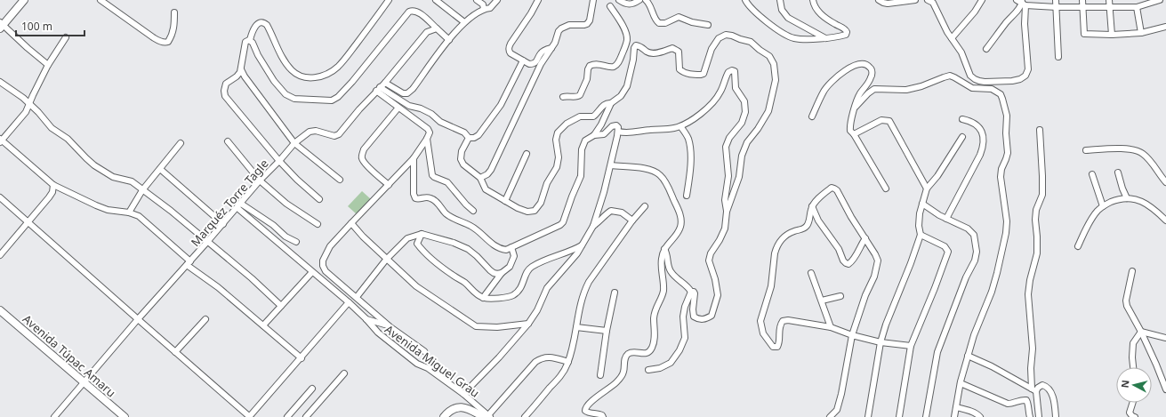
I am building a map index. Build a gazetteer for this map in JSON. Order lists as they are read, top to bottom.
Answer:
{
  "streets": {
    "street": ["Marquéz Torre Tagle", "Avenida Túpac Amaru", "Avenida Miguel Grau"]
  },
  "crossings": [
    ["Marquéz Torre Tagle", "Avenida Túpac Amaru"],
    ["Marquéz Torre Tagle", "Avenida Miguel Grau"]
  ],
  "scale_bar": "100 m",
  "north": "left"
}
